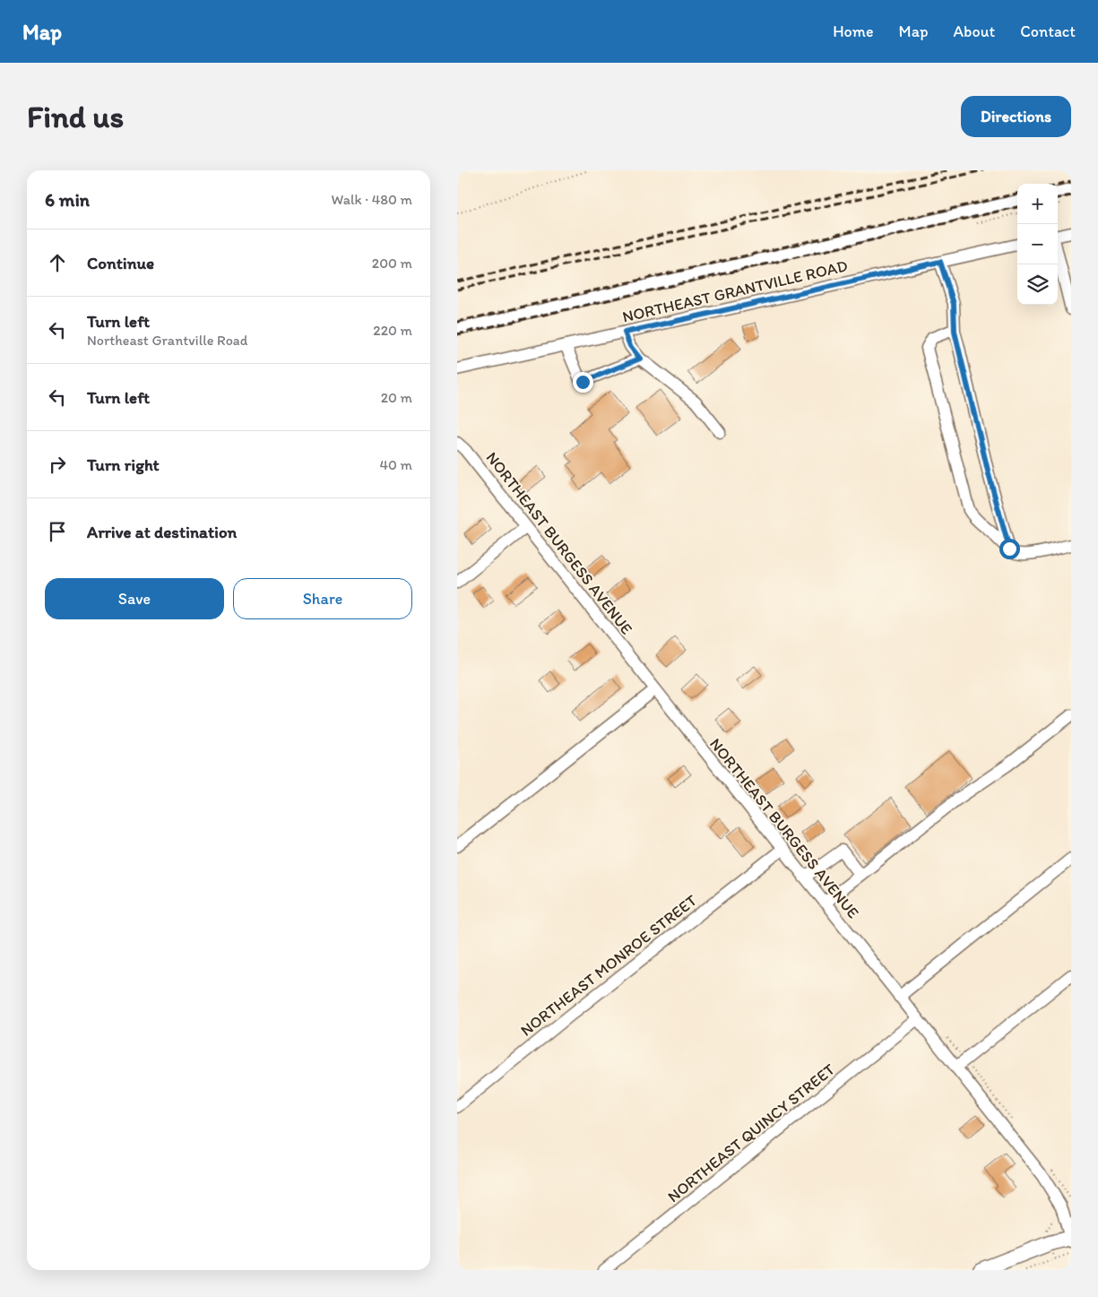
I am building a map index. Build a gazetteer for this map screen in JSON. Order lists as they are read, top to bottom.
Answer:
{
  "streets": {
    "street": [
      "NORTHEAST GRANTVILLE ROAD",
      "NORTHEAST BURGESS AVENUE",
      "NORTHEAST MONROE STREET",
      "NORTHEAST QUINCY STREET"
    ]
  },
  "crossings": [
    ["NORTHEAST BURGESS AVENUE", "NORTHEAST MONROE STREET"],
    ["NORTHEAST BURGESS AVENUE", "NORTHEAST QUINCY STREET"]
  ],
  "page": {
    "header": "Map",
    "nav": [
      "Home",
      "Map",
      "About",
      "Contact"
    ],
    "buttons": [
      "Directions",
      ["Save", "Share"]
    ],
    "title": "Find us",
    "heading": ["6 min", "Walk · 480 m"],
    "map_buttons": ["+", "−"],
    "list": [
      ["Continue", "200 m"],
      ["Turn left", "Northeast Grantville Road", "220 m"],
      ["Turn left", "20 m"],
      ["Turn right", "40 m"],
      "Arrive at destination"
    ]
  }
}
